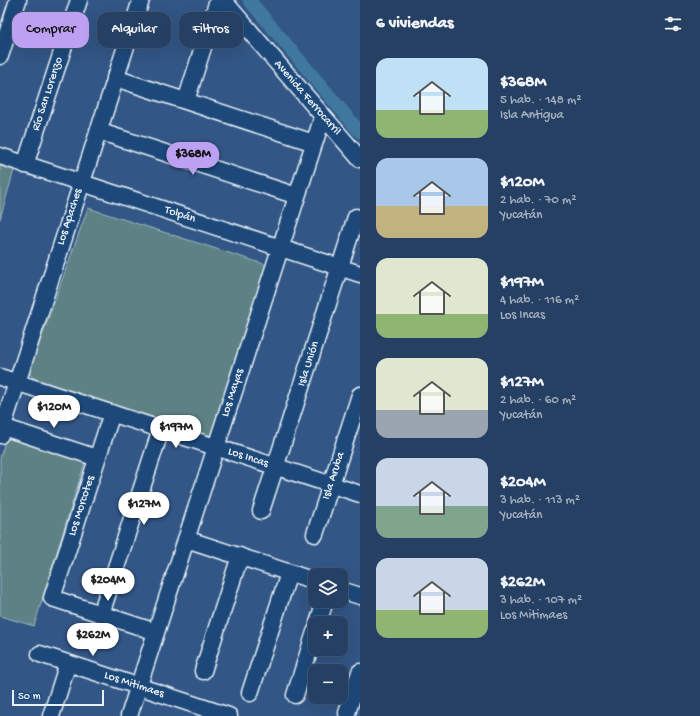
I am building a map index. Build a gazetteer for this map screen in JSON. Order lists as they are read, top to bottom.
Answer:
{
  "streets": {
    "street": [
      "Río San Lorenzo",
      "Avenida Ferrocarril",
      "Tolpán",
      "Los Apaches",
      "Isla Unión",
      "Los Mayas",
      "Los Incas",
      "Isla Aruba",
      "Los Morcotes",
      "Los Mitimaes"
    ]
  },
  "crossings": [
    ["Río San Lorenzo", "Tolpán"],
    ["Avenida Ferrocarril", "Los Mayas"],
    ["Tolpán", "Los Apaches"],
    ["Tolpán", "Isla Unión"],
    ["Tolpán", "Los Mayas"],
    ["Los Apaches", "Los Incas"],
    ["Isla Unión", "Los Incas"],
    ["Los Mayas", "Los Incas"],
    ["Los Mayas", "Los Mitimaes"],
    ["Los Incas", "Isla Aruba"],
    ["Los Incas", "Los Morcotes"]
  ],
  "scale_bar": "50 m",
  "page": {
    "heading": "6 viviendas",
    "chip": ["Comprar", "Alquilar", "Filtros"],
    "list": [
      {
        "name": "$368M",
        "note": "5 hab. · 148 m² · Isla Antigua"
      },
      {
        "name": "$120M",
        "note": "2 hab. · 70 m² · Yucatán"
      },
      {
        "name": "$197M",
        "note": "4 hab. · 116 m² · Los Incas"
      },
      {
        "name": "$127M",
        "note": "2 hab. · 60 m² · Yucatán"
      },
      {
        "name": "$204M",
        "note": "3 hab. · 113 m² · Yucatán"
      },
      {
        "name": "$262M",
        "note": "3 hab. · 107 m² · Los Mitimaes"
      }
    ],
    "price": [
      "$368M",
      "$120M",
      "$197M",
      "$127M",
      "$204M",
      "$262M"
    ],
    "map_buttons": ["+", "−"],
    "scale": "50 m"
  }
}
